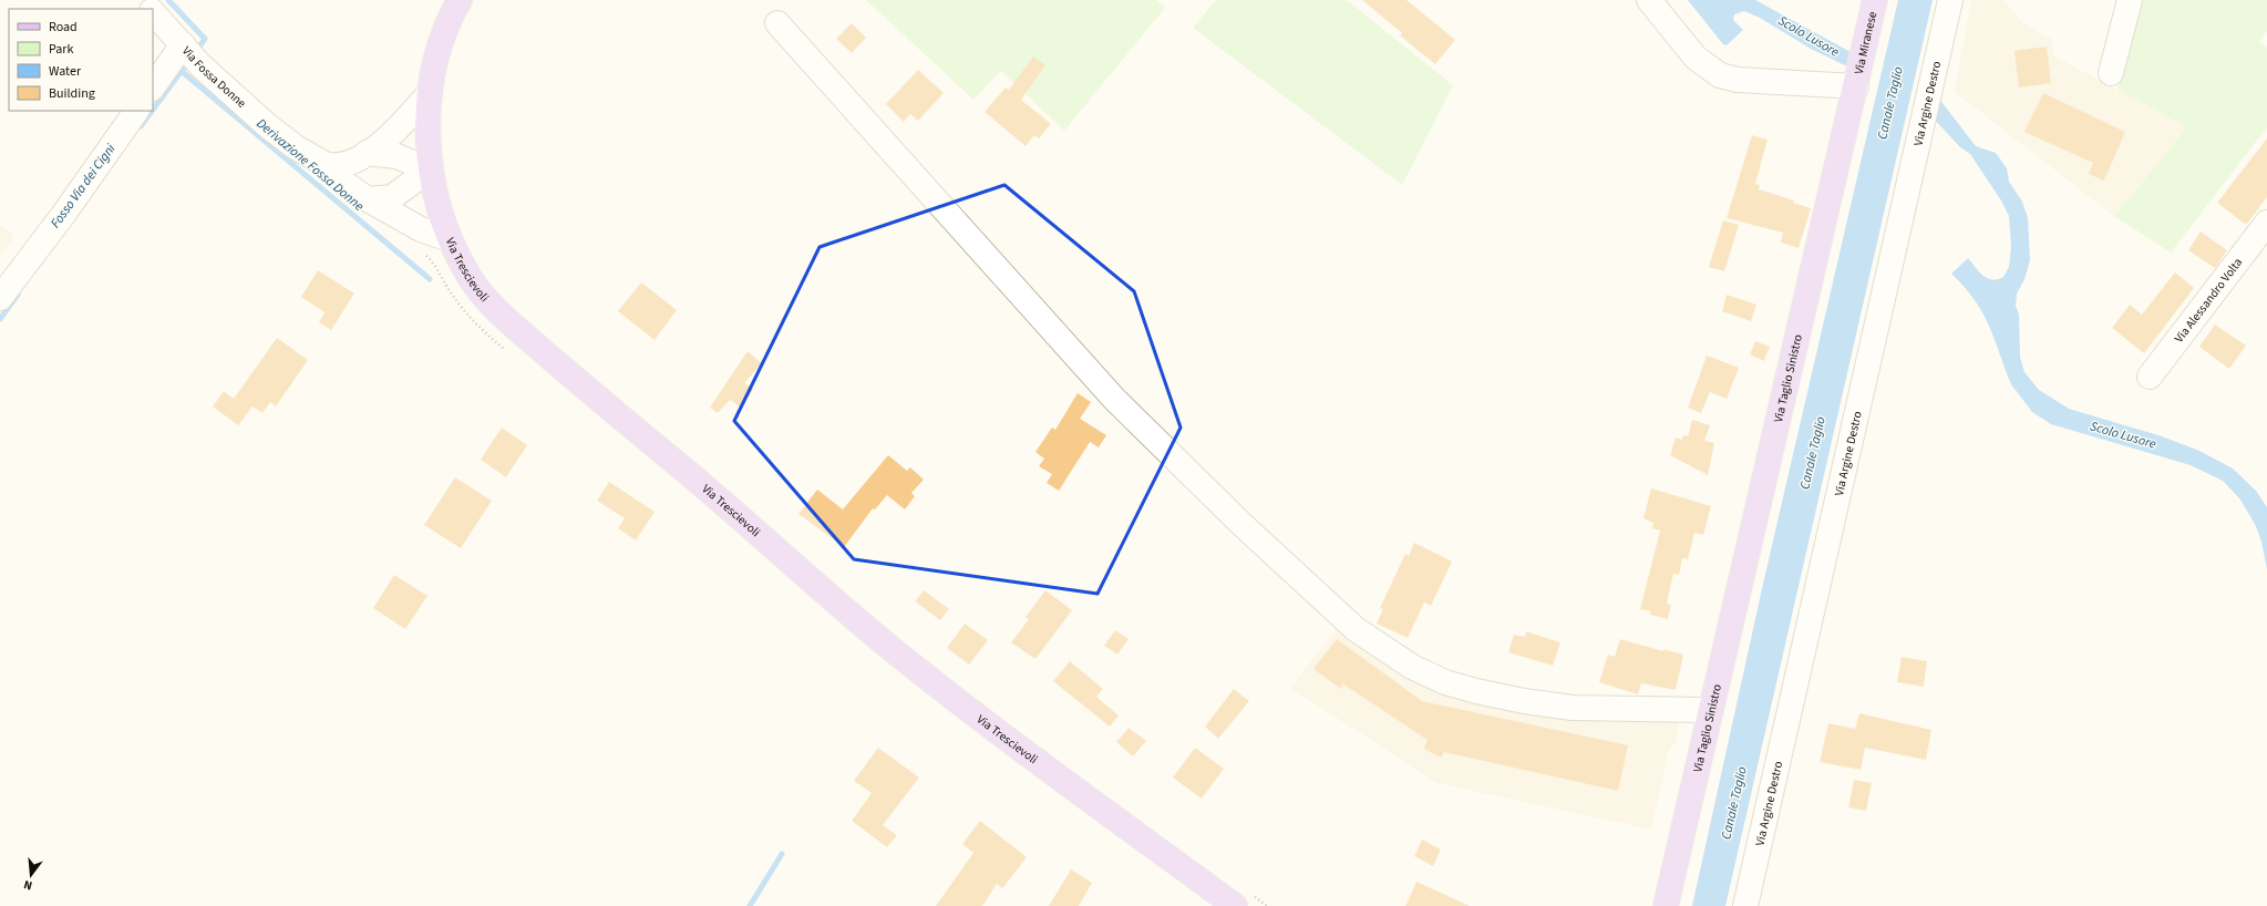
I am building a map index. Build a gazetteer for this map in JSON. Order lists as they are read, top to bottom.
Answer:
{
  "streets": {
    "main road": ["Via Miranese", "Via Trescievoli", "Via Taglio Sinistro"],
    "street": ["Via Fossa Donne", "Via Argine Destro", "Via Alessandro Volta"]
  },
  "crossings": [
    ["Via Miranese", "Via Taglio Sinistro"],
    ["Via Fossa Donne", "Via Trescievoli"]
  ],
  "water": [
    "Scolo Lusore",
    "Canale Taglio",
    "Derivazione Fossa Donne",
    "Fosso Via dei Cigni"
  ],
  "legend": [
    "Road",
    "Park",
    "Water",
    "Building"
  ],
  "north": "bottom"
}
